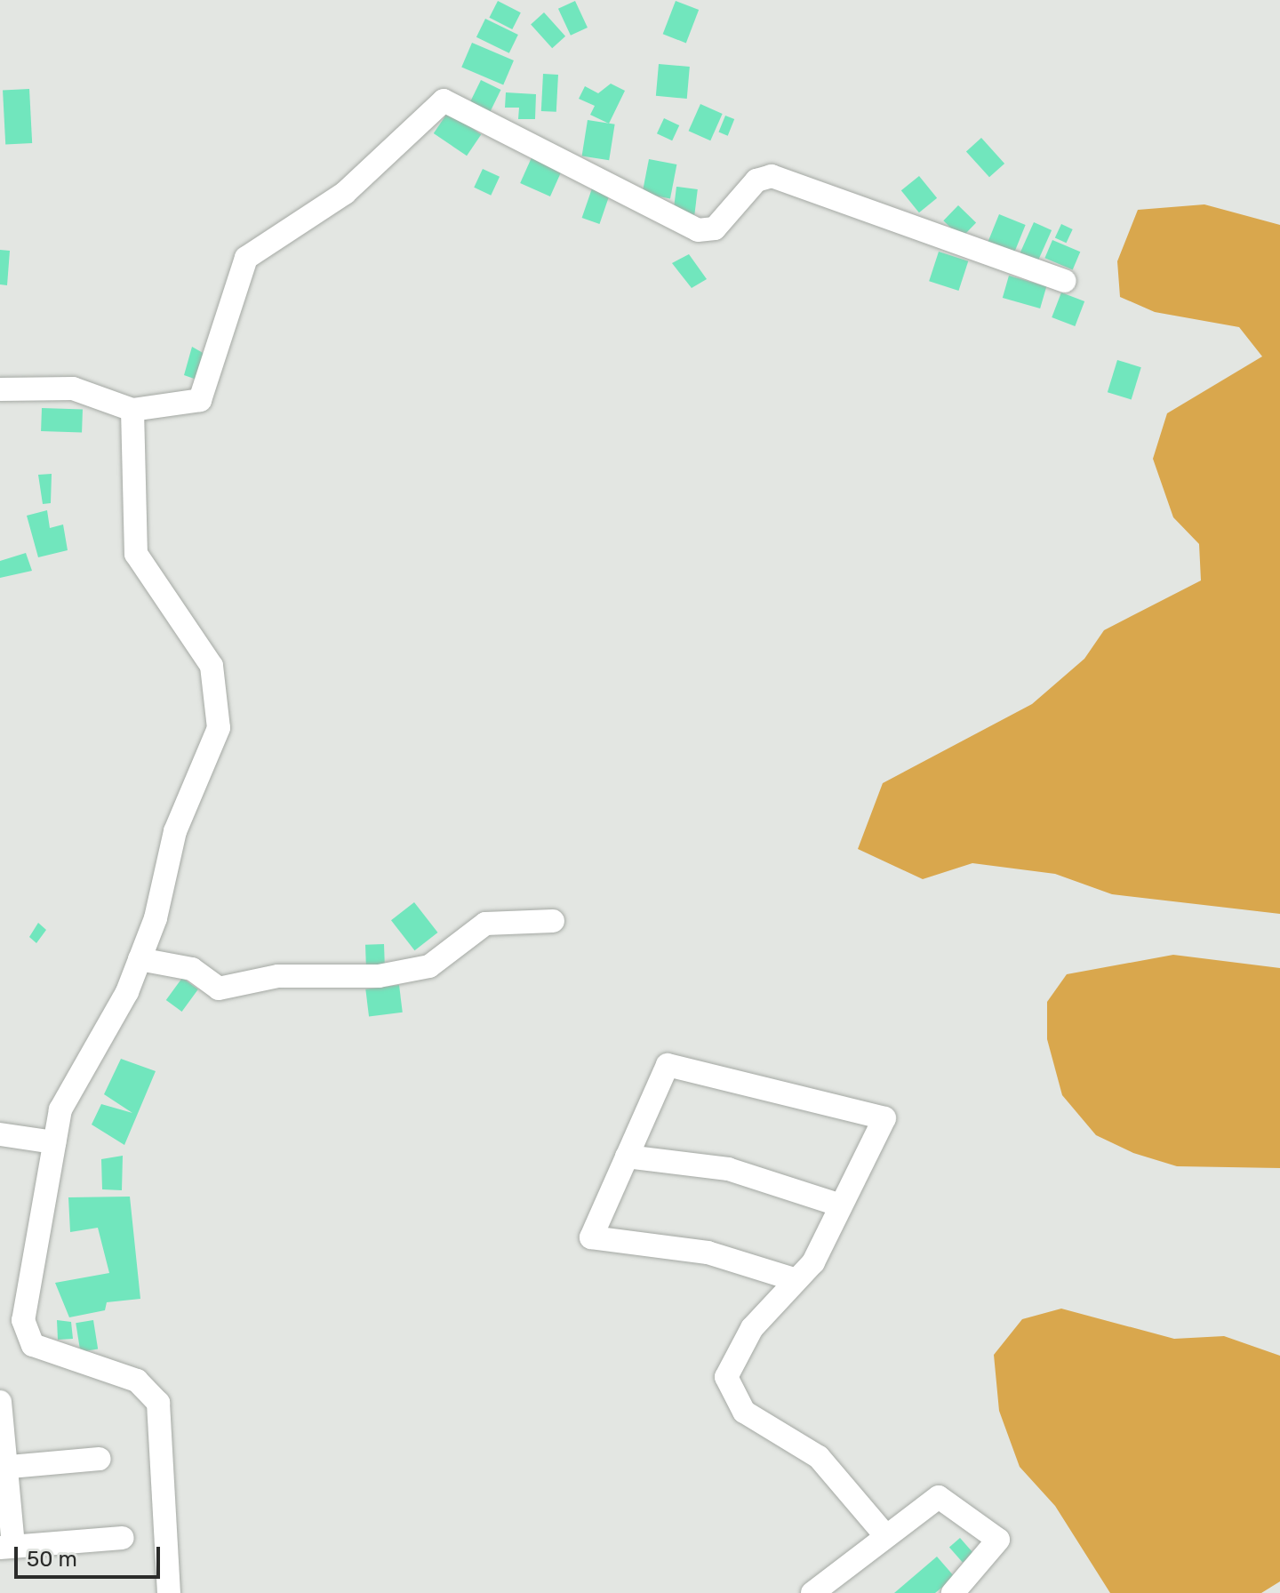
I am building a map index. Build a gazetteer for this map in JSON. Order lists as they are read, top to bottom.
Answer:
{
  "scale_bar": "50 m"
}
